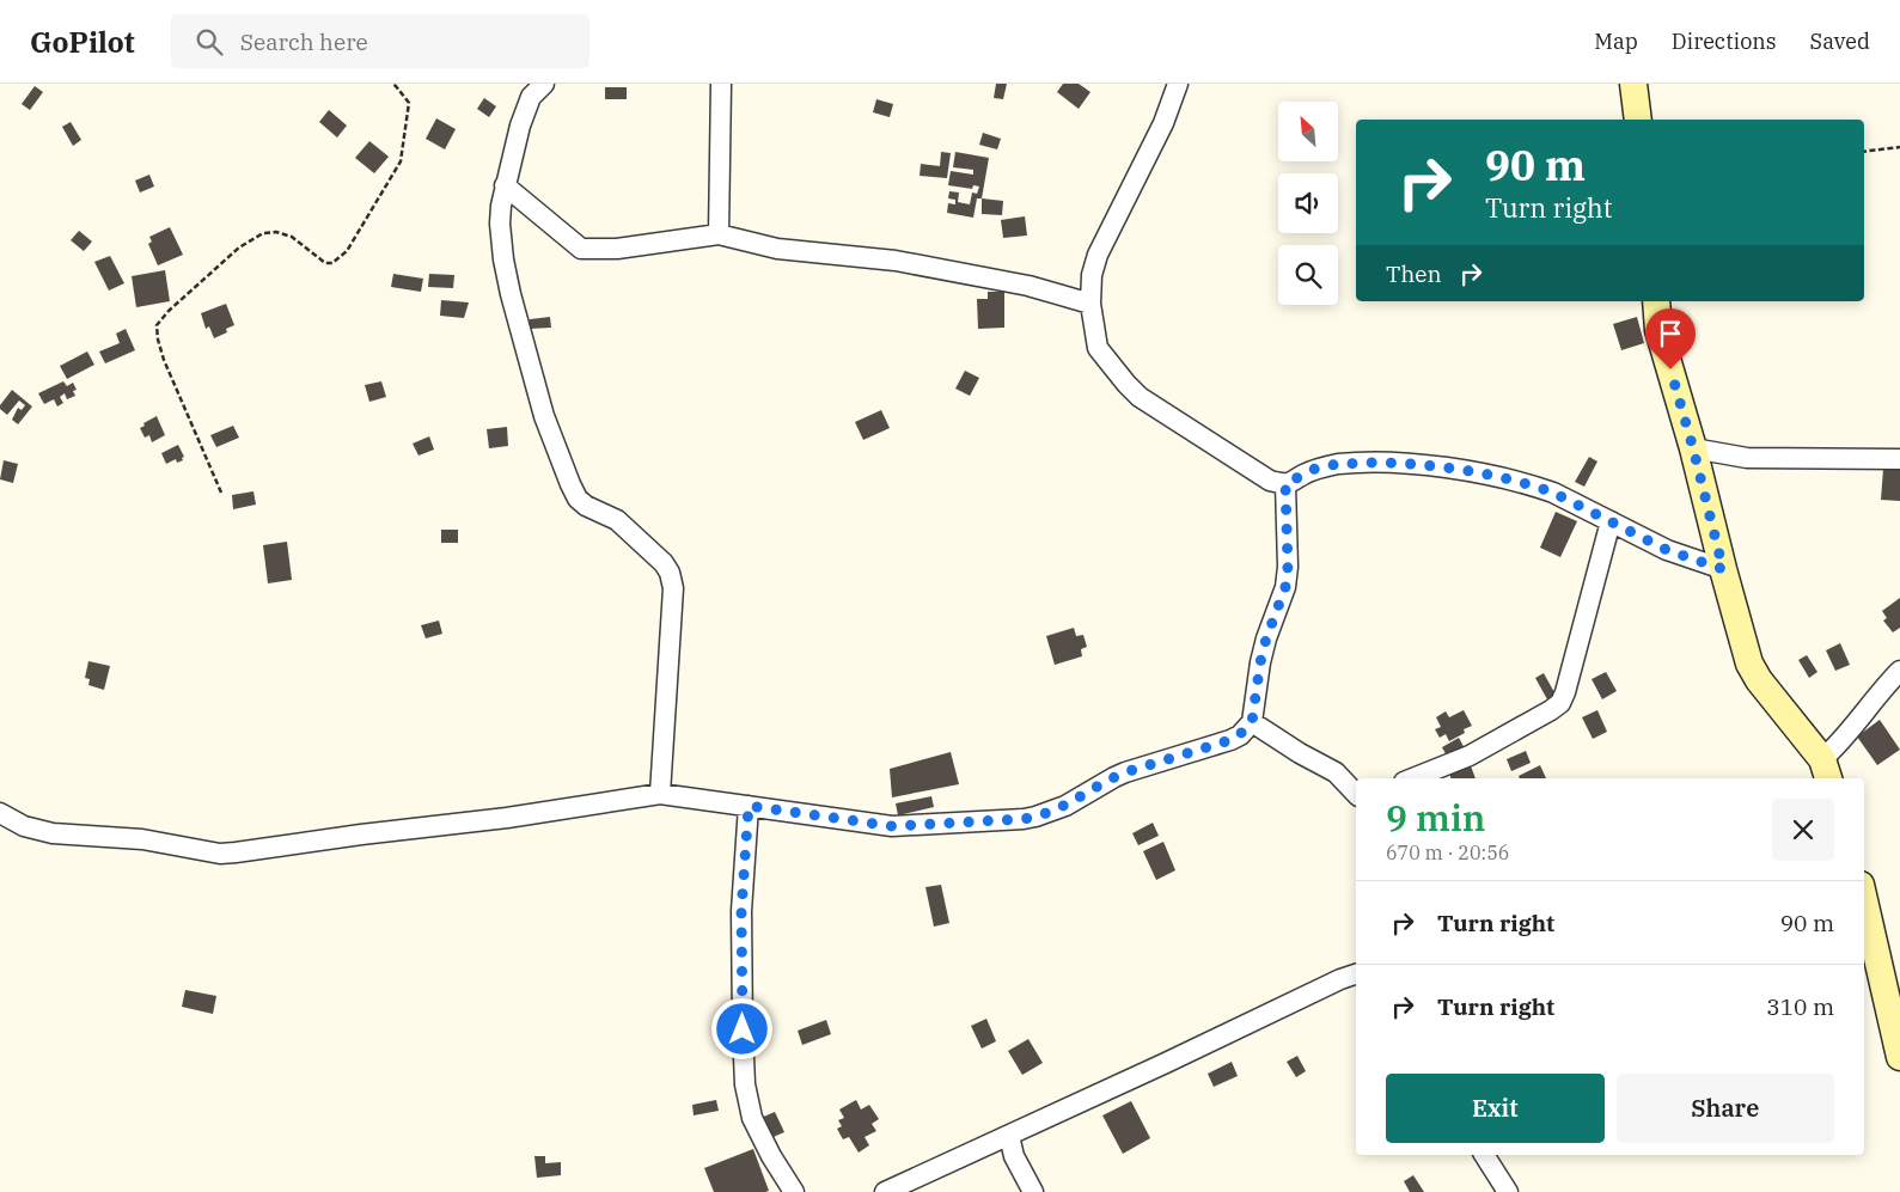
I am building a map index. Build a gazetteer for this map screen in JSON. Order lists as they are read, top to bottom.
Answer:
{
  "north": "top left",
  "page": {
    "header": "GoPilot",
    "search": "Search here",
    "nav": ["Map", "Directions", "Saved"],
    "turn": ["90 m", "Turn right"],
    "then": "Then",
    "heading": ["9 min", "670 m · 20:56"],
    "list": [
      {
        "name": "Turn right",
        "value": "90 m"
      },
      {
        "name": "Turn right",
        "value": "310 m"
      }
    ],
    "buttons": ["Exit", "Share"]
  }
}
